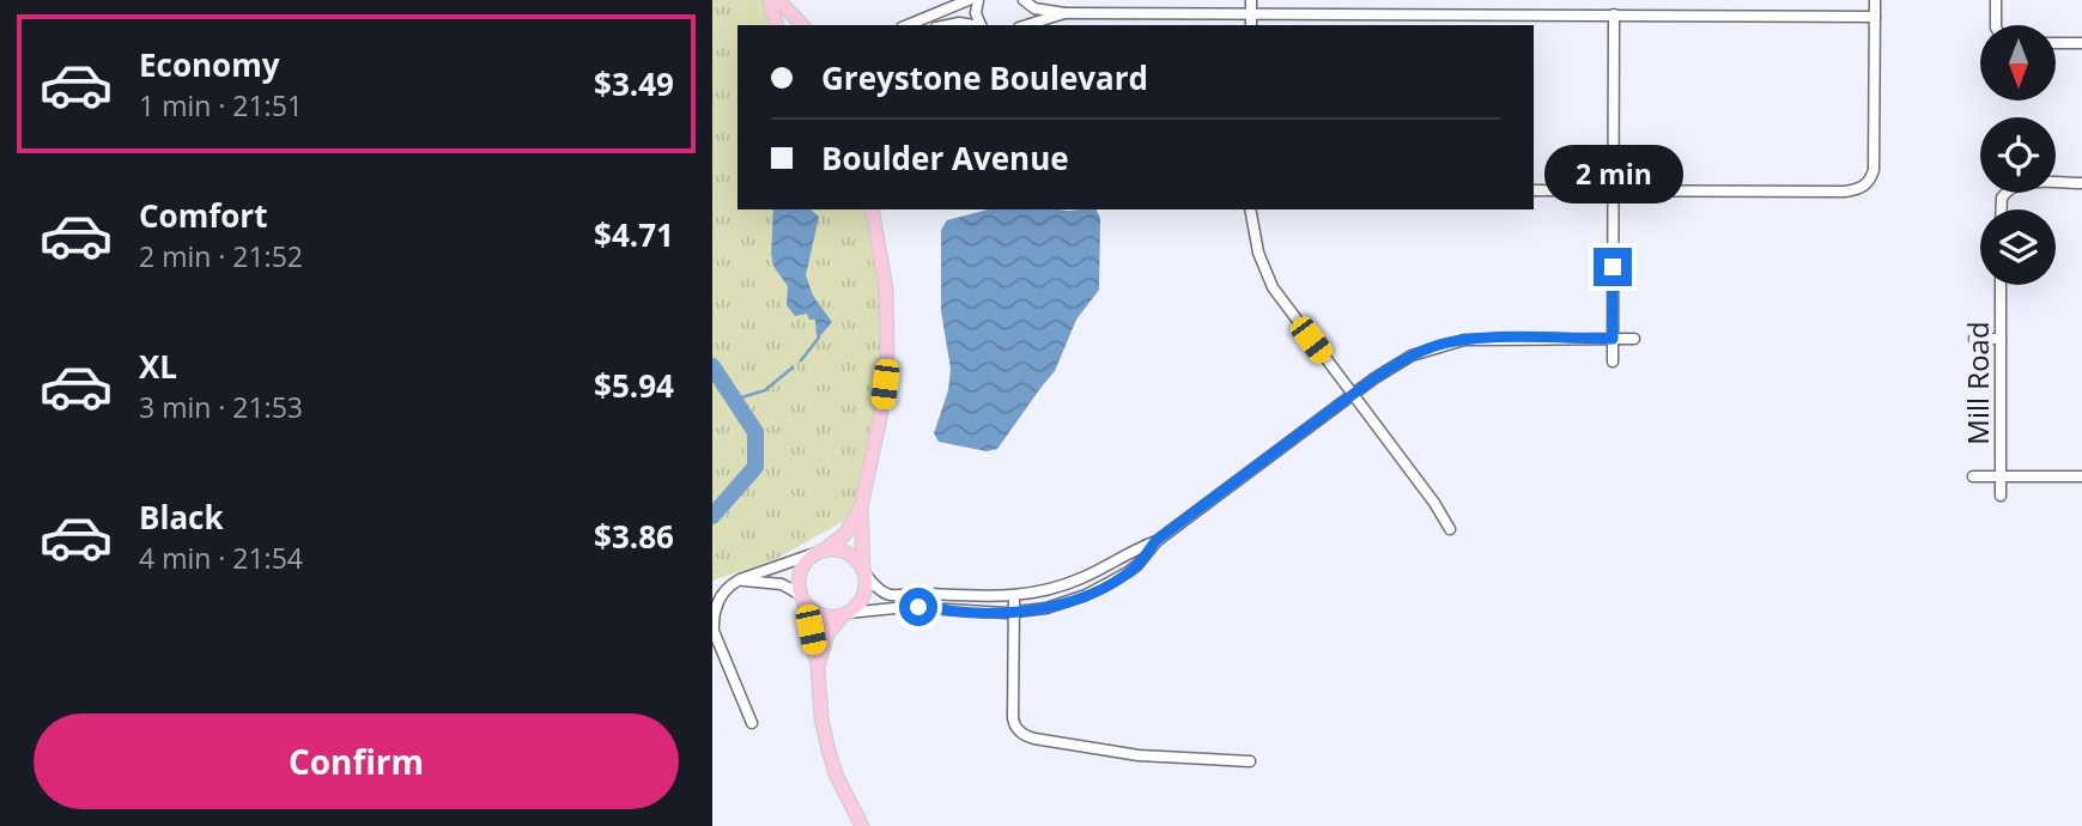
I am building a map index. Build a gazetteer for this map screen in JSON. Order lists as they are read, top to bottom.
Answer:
{
  "streets": {
    "street": ["Mill Road"]
  },
  "north": "bottom",
  "page": {
    "list": [
      {
        "name": "Economy",
        "note": "1 min · 21:51",
        "value": "$3.49"
      },
      {
        "name": "Comfort",
        "note": "2 min · 21:52",
        "value": "$4.71"
      },
      {
        "name": "XL",
        "note": "3 min · 21:53",
        "value": "$5.94"
      },
      {
        "name": "Black",
        "note": "4 min · 21:54",
        "value": "$3.86"
      }
    ],
    "banner": ["Greystone Boulevard", "Boulder Avenue"],
    "bubble": "2 min",
    "buttons": "Confirm"
  }
}
